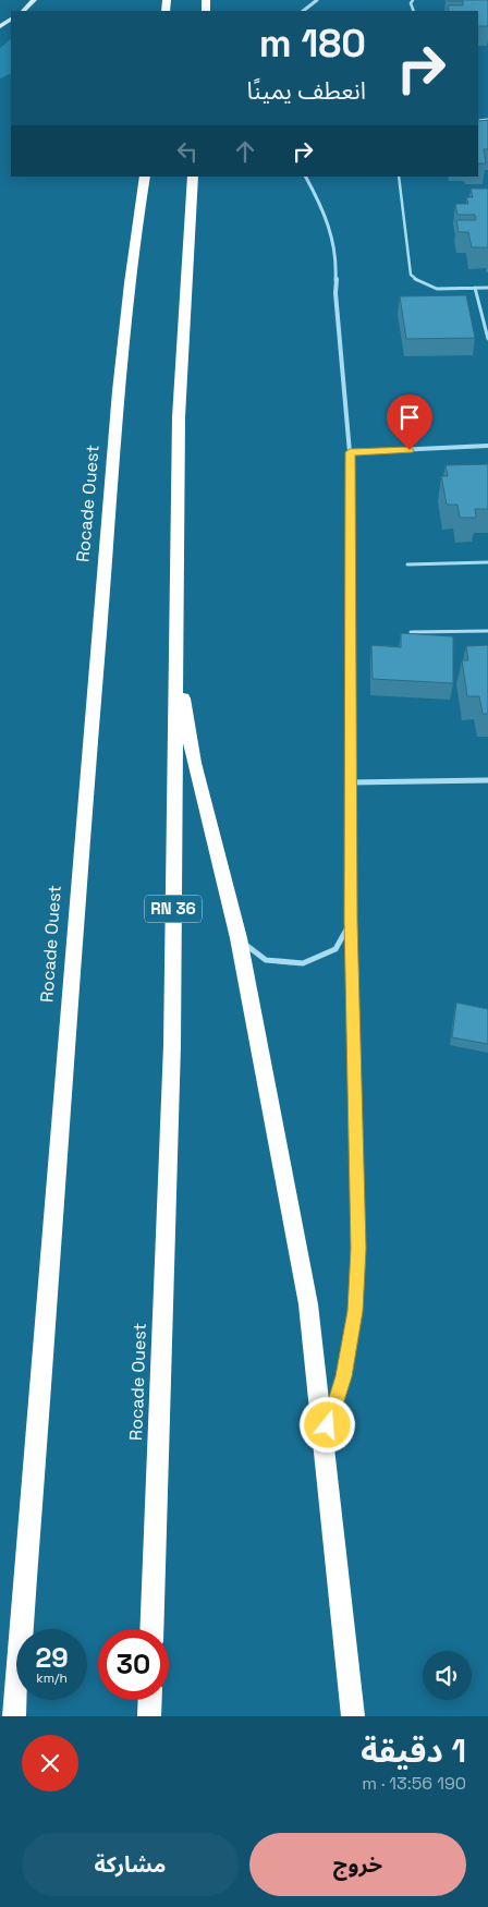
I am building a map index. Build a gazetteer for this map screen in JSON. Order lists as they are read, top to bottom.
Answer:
{
  "streets": {
    "highway": ["Rocade Ouest", "RN 36"]
  },
  "page": {
    "turn": ["180 m", "انعطف يمينًا"],
    "speed": "29 km/h",
    "limit": "30",
    "heading": ["1 دقيقة", "190 m · 13:56"],
    "buttons": ["خروج", "مشاركة"]
  }
}
